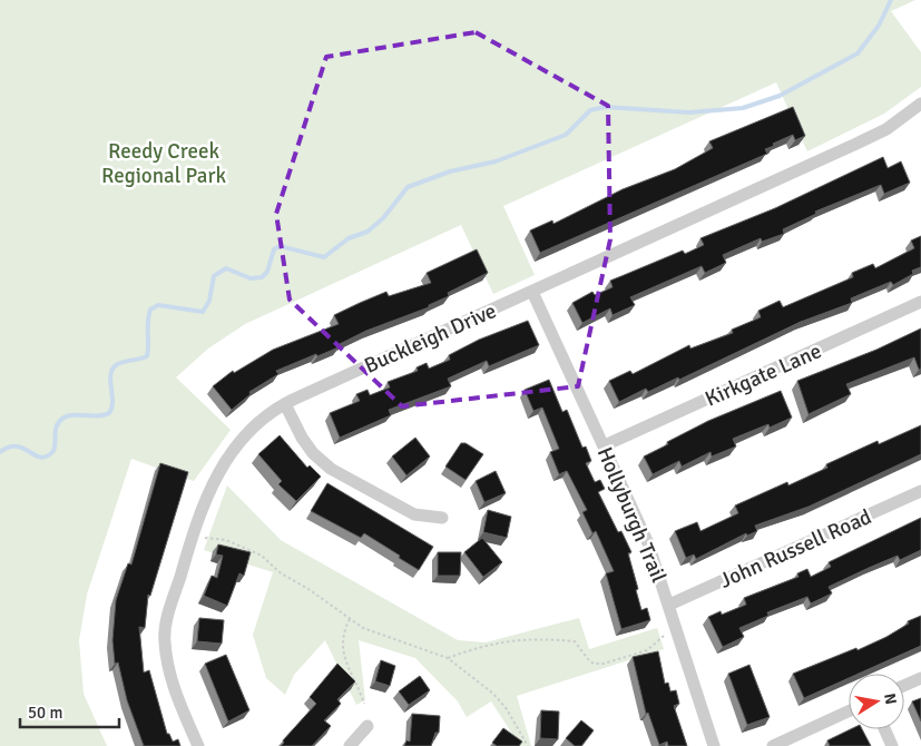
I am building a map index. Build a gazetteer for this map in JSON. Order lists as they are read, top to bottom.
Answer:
{
  "streets": {
    "street": [
      "Buckleigh Drive",
      "Kirkgate Lane",
      "Hollyburgh Trail",
      "John Russell Road"
    ]
  },
  "crossings": [
    ["Buckleigh Drive", "Hollyburgh Trail"],
    ["Kirkgate Lane", "Hollyburgh Trail"],
    ["Hollyburgh Trail", "John Russell Road"]
  ],
  "parks": ["Reedy Creek Regional Park"],
  "scale_bar": "50 m",
  "north": "right"
}
